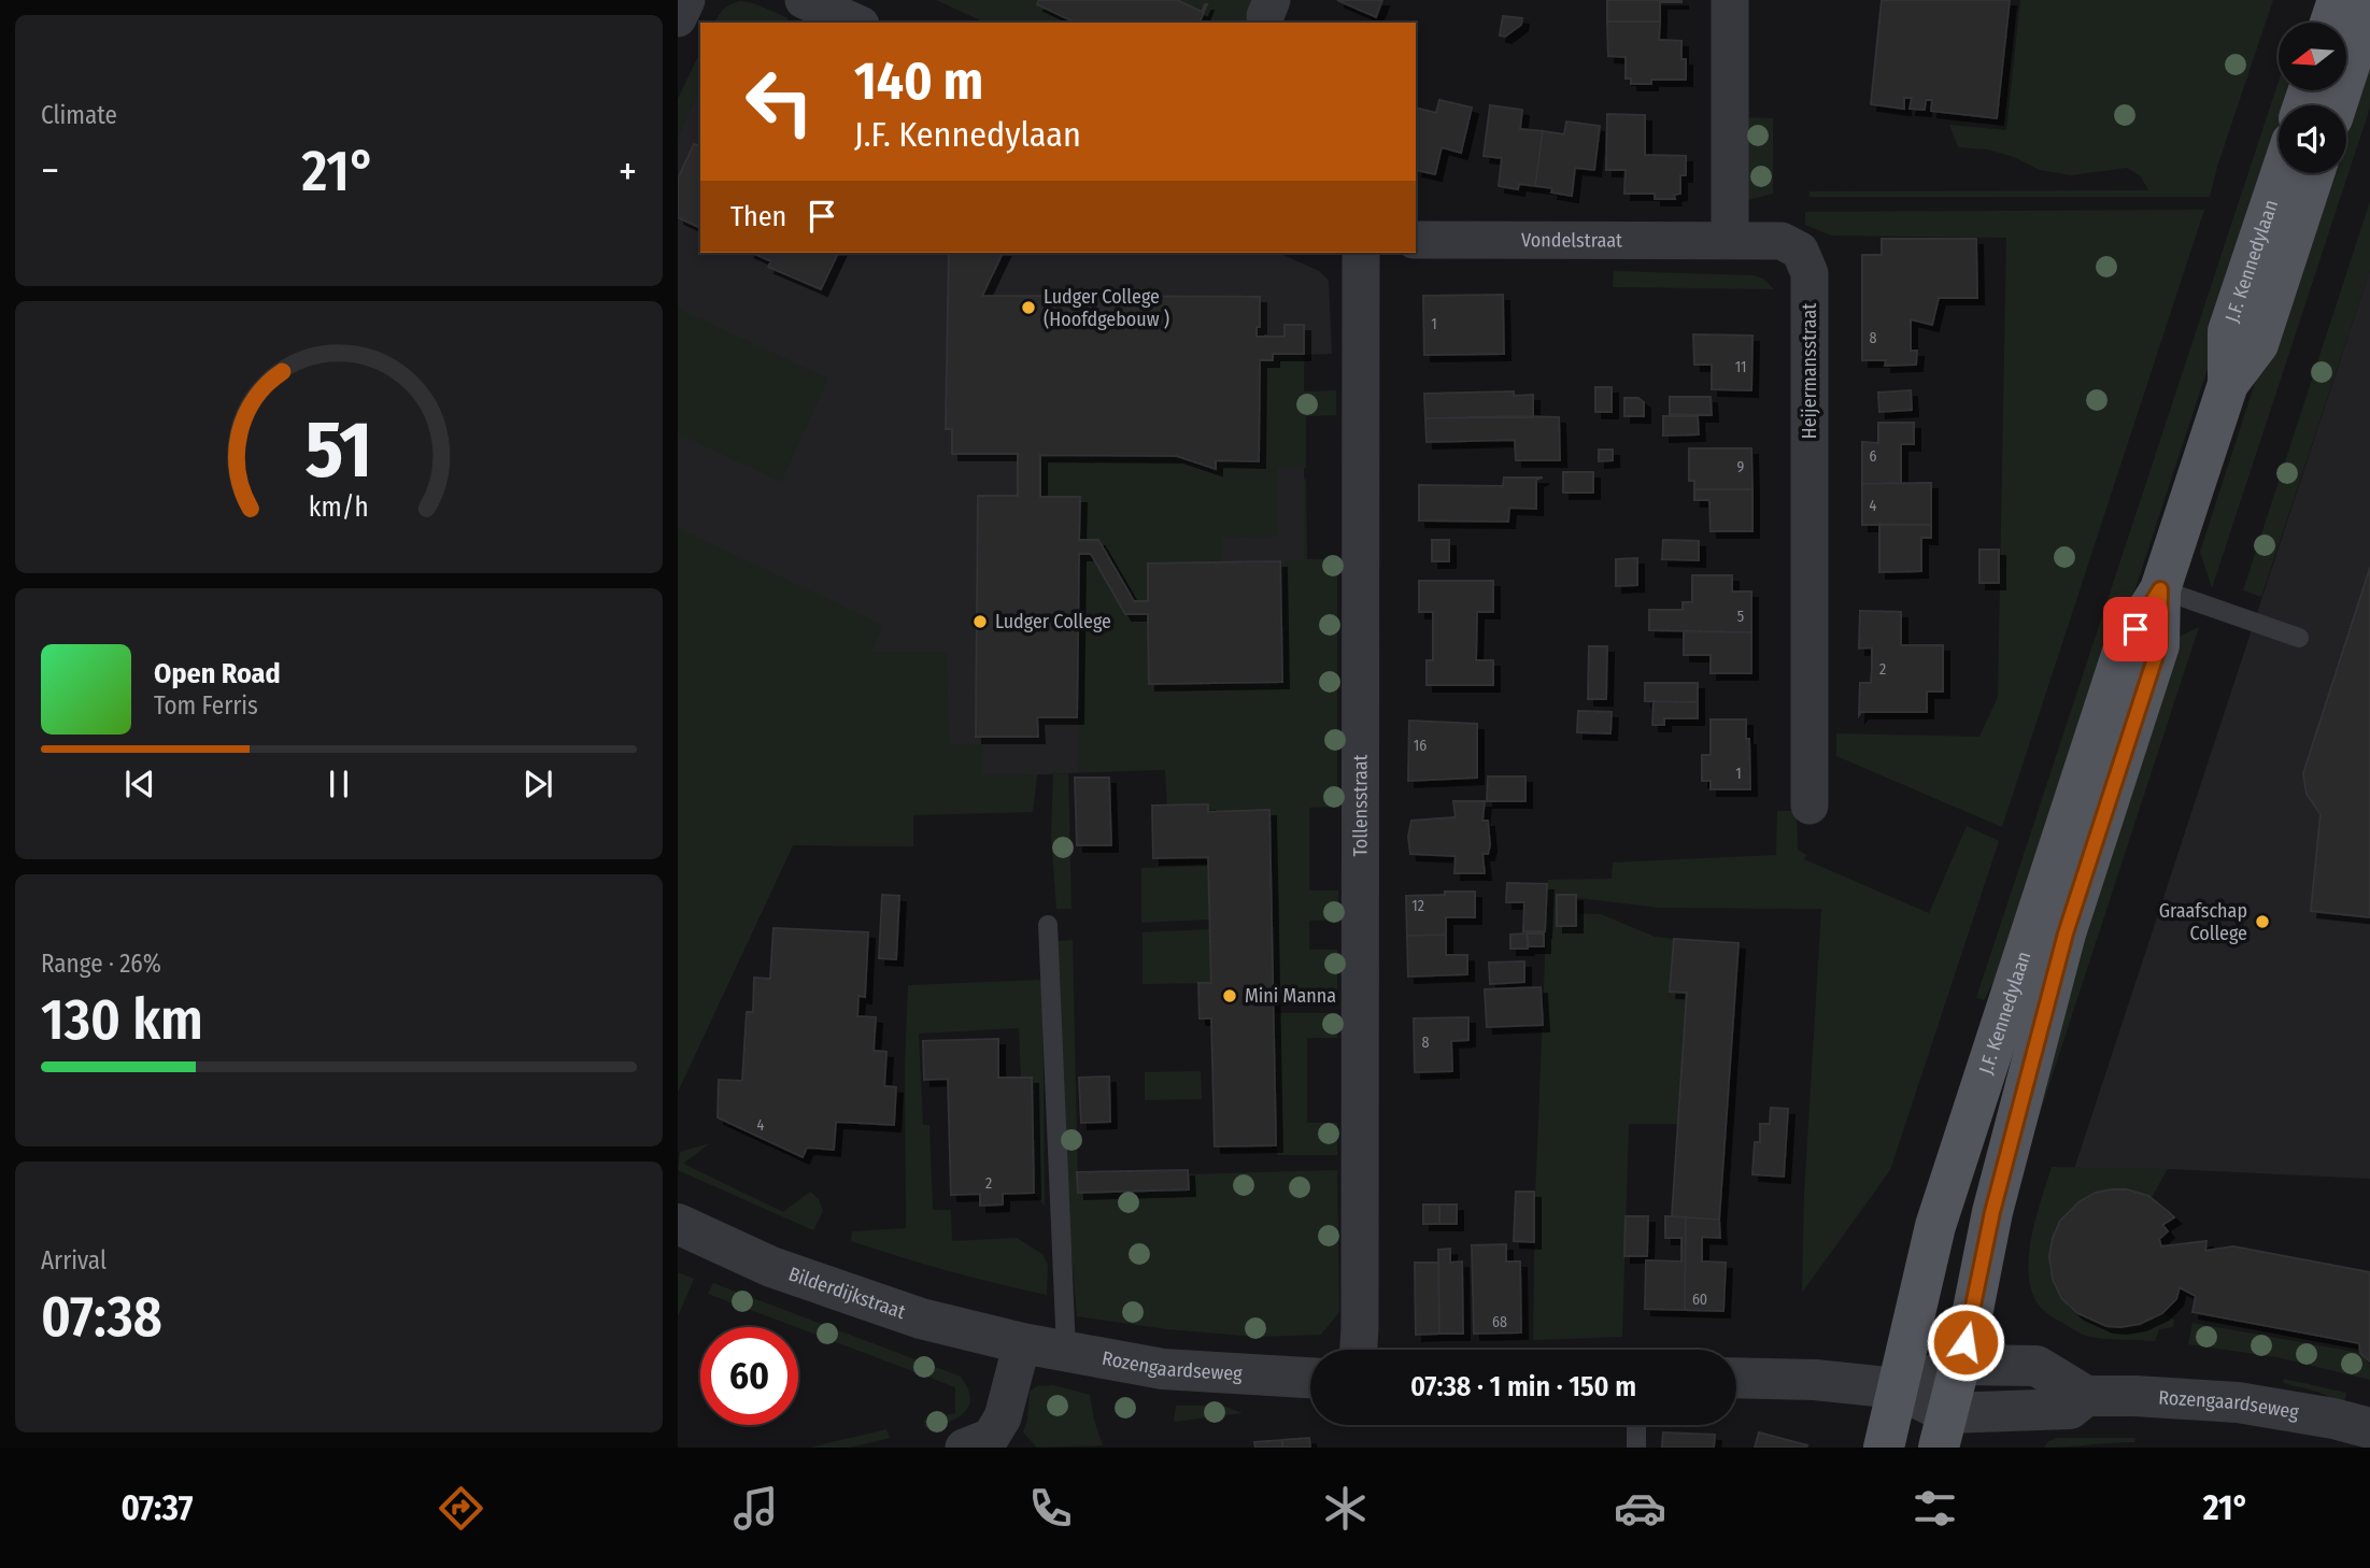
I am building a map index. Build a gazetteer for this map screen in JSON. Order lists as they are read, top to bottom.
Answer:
{
  "streets": {
    "main road": ["J.F. Kennedylaan"],
    "street": [
      "Vondelstraat",
      "Heijermansstraat",
      "Tollensstraat",
      "Bilderdijkstraat",
      "Rozengaardseweg"
    ]
  },
  "crossings": [
    ["Vondelstraat", "Heijermansstraat"],
    ["J.F. Kennedylaan", "Rozengaardseweg"],
    ["Bilderdijkstraat", "Rozengaardseweg"]
  ],
  "places": [
    "Ludger College (Hoofdgebouw )",
    "Ludger College",
    "Graafschap College",
    "Mini Manna"
  ],
  "house_numbers": [
    "1",
    "8",
    "11",
    "6",
    "9",
    "4",
    "5",
    "2",
    "16",
    "1",
    "12",
    "8",
    "4",
    "2",
    "60",
    "68"
  ],
  "north": "left",
  "page": {
    "tile": [
      "Climate",
      ["Range · 26%", "130 km"],
      ["Arrival", "07:38"]
    ],
    "turn": ["140 m", "J.F. Kennedylaan"],
    "heat": ["−", "21°", "+"],
    "then": "Then",
    "song": ["Open Road", "Tom Ferris"],
    "limit": "60",
    "trip": "07:38 · 1 min · 150 m",
    "tabs": ["07:37", "21°"],
    "gauge": ["51", "km/h"]
  }
}
